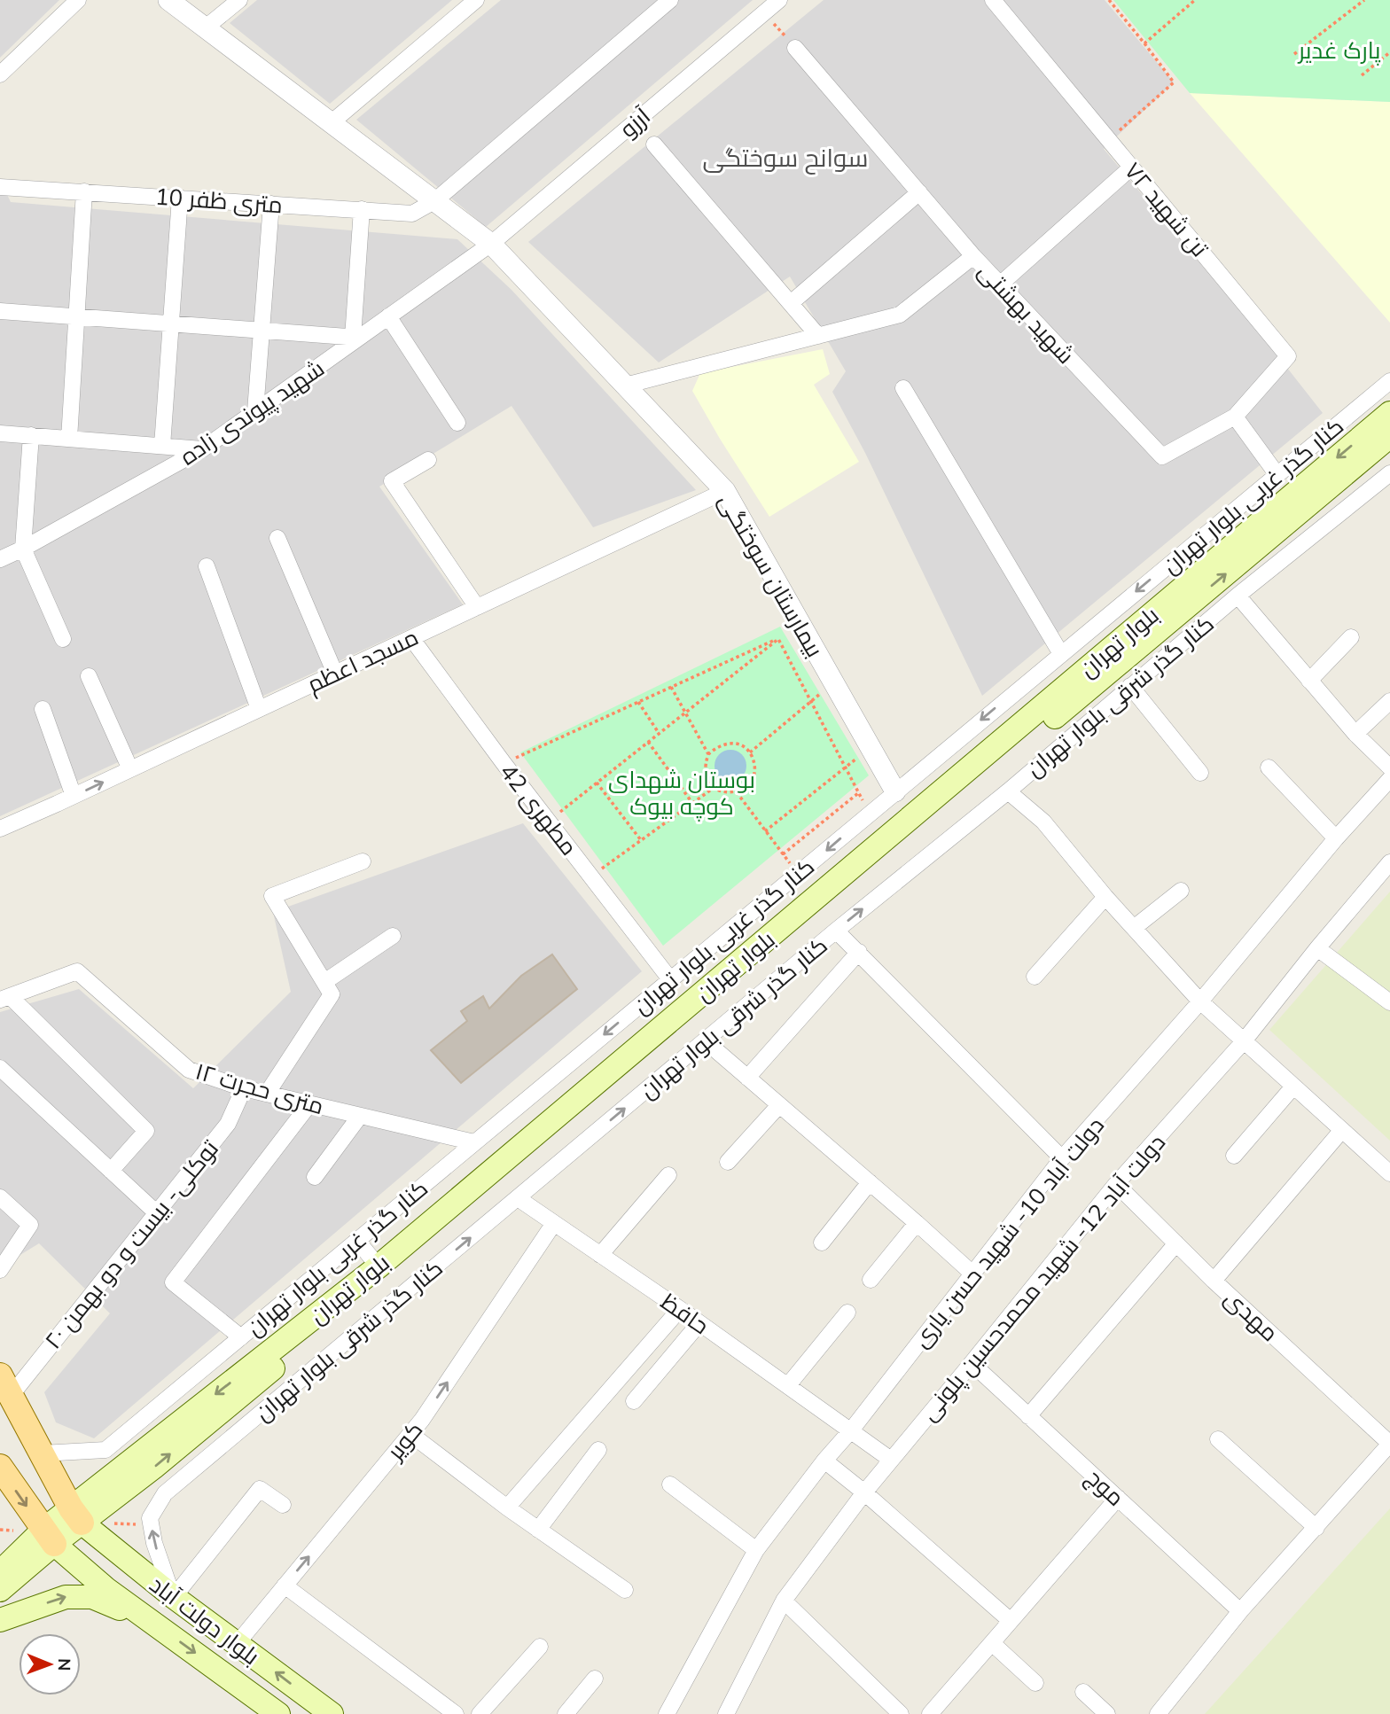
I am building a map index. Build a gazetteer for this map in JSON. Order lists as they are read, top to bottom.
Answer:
{
  "streets": {
    "main road": ["بلوار تهران", "بلوار دولت آباد"],
    "street": [
      "آرزو",
      "10 متری ظفر",
      "۷۲ تن شهید",
      "شهید بهشتی",
      "شهید پیوندی زاده",
      "کنار گذر غربی بلوار تهران",
      "بیمارستان سوختگی",
      "مسجد اعظم",
      "کنار گذر شرقی بلوار تهران",
      "مطهری 42",
      "۱۲ متری حجرت",
      "دولت آباد 10- شهید حسن یاری",
      "توکلی- بیست و دو بهمن ۲۰",
      "دولت آباد 12- شهید محمدحسین پلونی",
      "حافظ",
      "مهدی",
      "کویر",
      "موج"
    ]
  },
  "crossings": [
    ["آرزو", "شهید پیوندی زاده"],
    ["آرزو", "بیمارستان سوختگی"],
    ["10 متری ظفر", "بیمارستان سوختگی"],
    ["۷۲ تن شهید", "شهید بهشتی"],
    ["شهید پیوندی زاده", "بیمارستان سوختگی"],
    ["کنار گذر غربی بلوار تهران", "بیمارستان سوختگی"],
    ["کنار گذر غربی بلوار تهران", "مطهری 42"],
    ["کنار گذر غربی بلوار تهران", "۱۲ متری حجرت"],
    ["بیمارستان سوختگی", "مسجد اعظم"],
    ["بلوار تهران", "بلوار دولت آباد"],
    ["مسجد اعظم", "مطهری 42"],
    ["کنار گذر شرقی بلوار تهران", "حافظ"],
    ["کنار گذر شرقی بلوار تهران", "بلوار دولت آباد"],
    ["۱۲ متری حجرت", "توکلی- بیست و دو بهمن ۲۰"],
    ["دولت آباد 10- شهید حسن یاری", "حافظ"],
    ["دولت آباد 12- شهید محمدحسین پلونی", "حافظ"],
    ["دولت آباد 12- شهید محمدحسین پلونی", "مهدی"],
    ["دولت آباد 12- شهید محمدحسین پلونی", "موج"],
    ["حافظ", "کویر"],
    ["کویر", "بلوار دولت آباد"]
  ],
  "one_way": ["کنار گذر غربی بلوار تهران", "کنار گذر شرقی بلوار تهران"],
  "districts": ["سوانح سوختگی"],
  "parks": ["پارک غدیر", "بوستان شهدای کوچه بیوک"],
  "north": "right"
}
